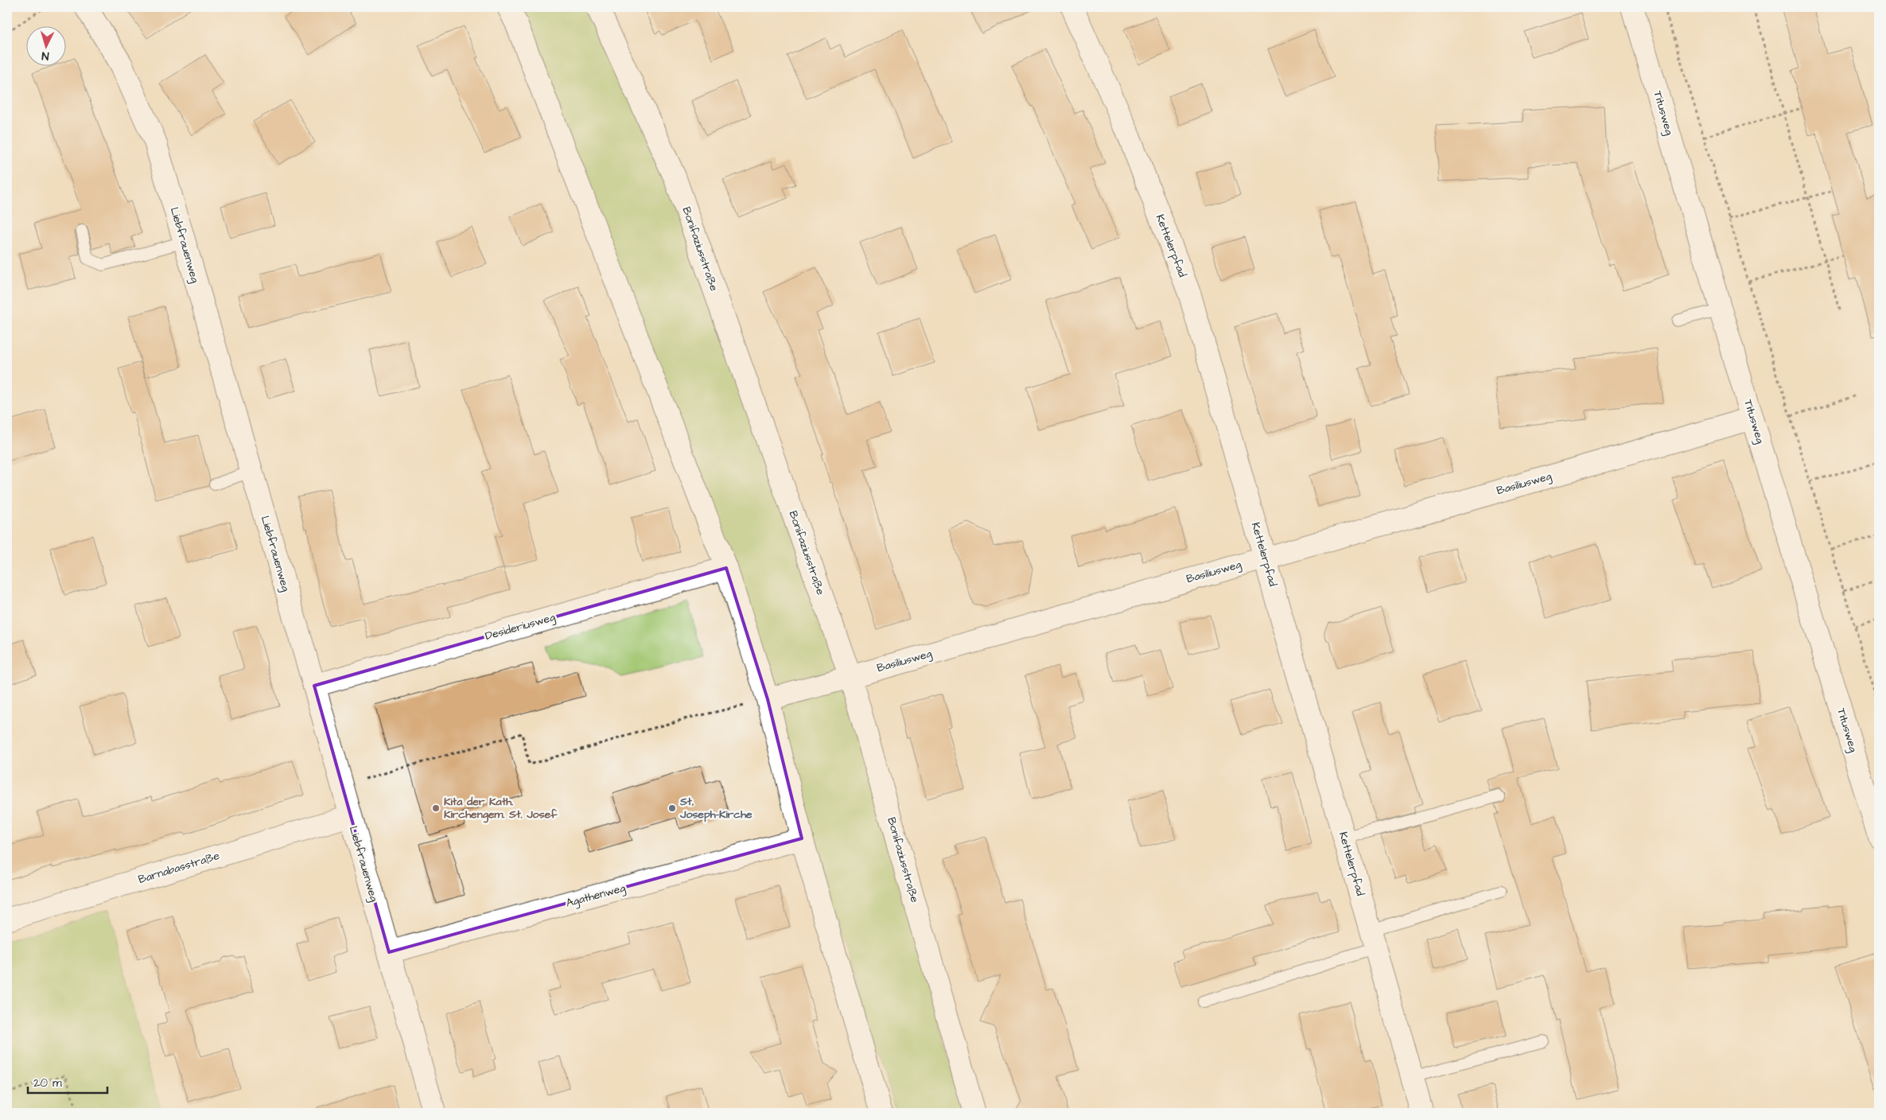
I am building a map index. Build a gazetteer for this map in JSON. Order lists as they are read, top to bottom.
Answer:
{
  "streets": {
    "street": [
      "Titusweg",
      "Liebfrauenweg",
      "Kettelerpfad",
      "Bonifaziusstraße",
      "Basiliusweg",
      "Desideriusweg",
      "Barnabasstraße",
      "Agathenweg"
    ]
  },
  "crossings": [
    ["Titusweg", "Basiliusweg"],
    ["Liebfrauenweg", "Desideriusweg"],
    ["Liebfrauenweg", "Barnabasstraße"],
    ["Liebfrauenweg", "Agathenweg"],
    ["Kettelerpfad", "Basiliusweg"],
    ["Bonifaziusstraße", "Basiliusweg"]
  ],
  "places": ["Kita der Kath. Kirchengem. St. Josef", "St. Joseph-Kirche"],
  "scale_bar": "20 m",
  "north": "bottom"
}
